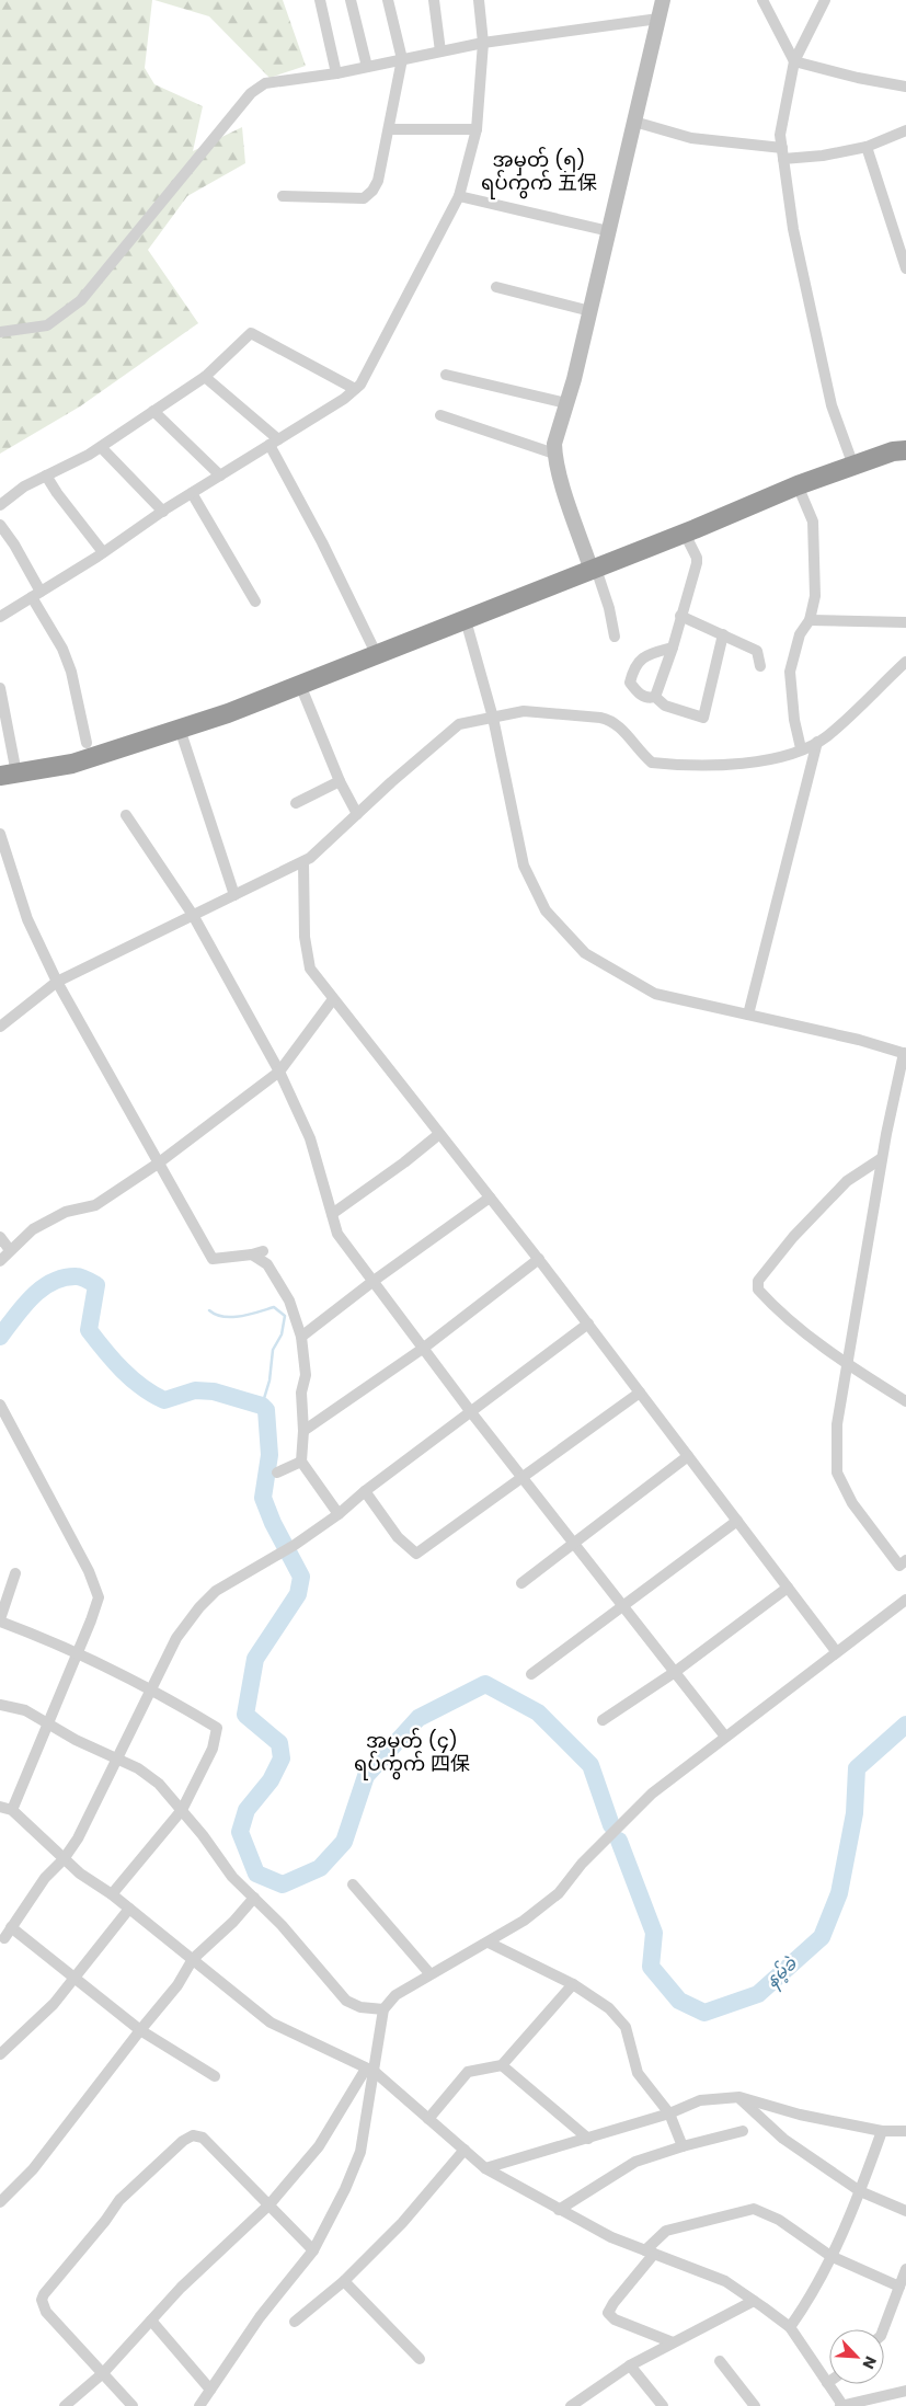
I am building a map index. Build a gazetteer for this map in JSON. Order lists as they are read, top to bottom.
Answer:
{
  "districts": ["အမှတ် (၅) ရပ်ကွက် 五保", "အမှတ် (၄) ရပ်ကွက် 四保"],
  "water": ["နမ့်ခဲ"],
  "north": "bottom right"
}
